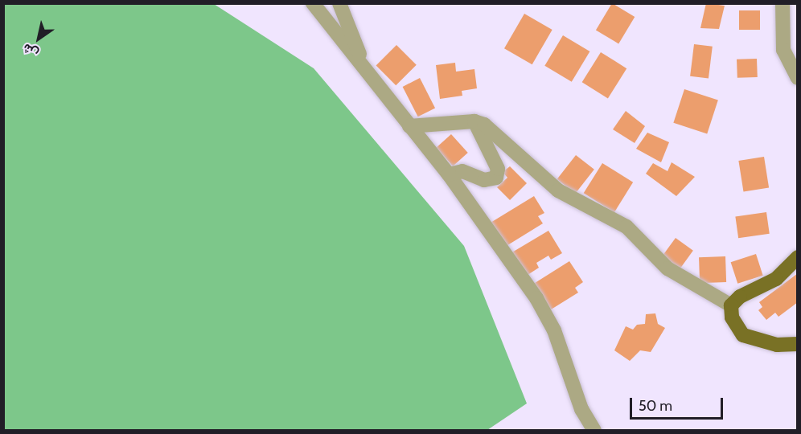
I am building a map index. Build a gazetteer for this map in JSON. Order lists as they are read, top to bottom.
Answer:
{
  "scale_bar": "50 m",
  "north": "bottom left"
}
